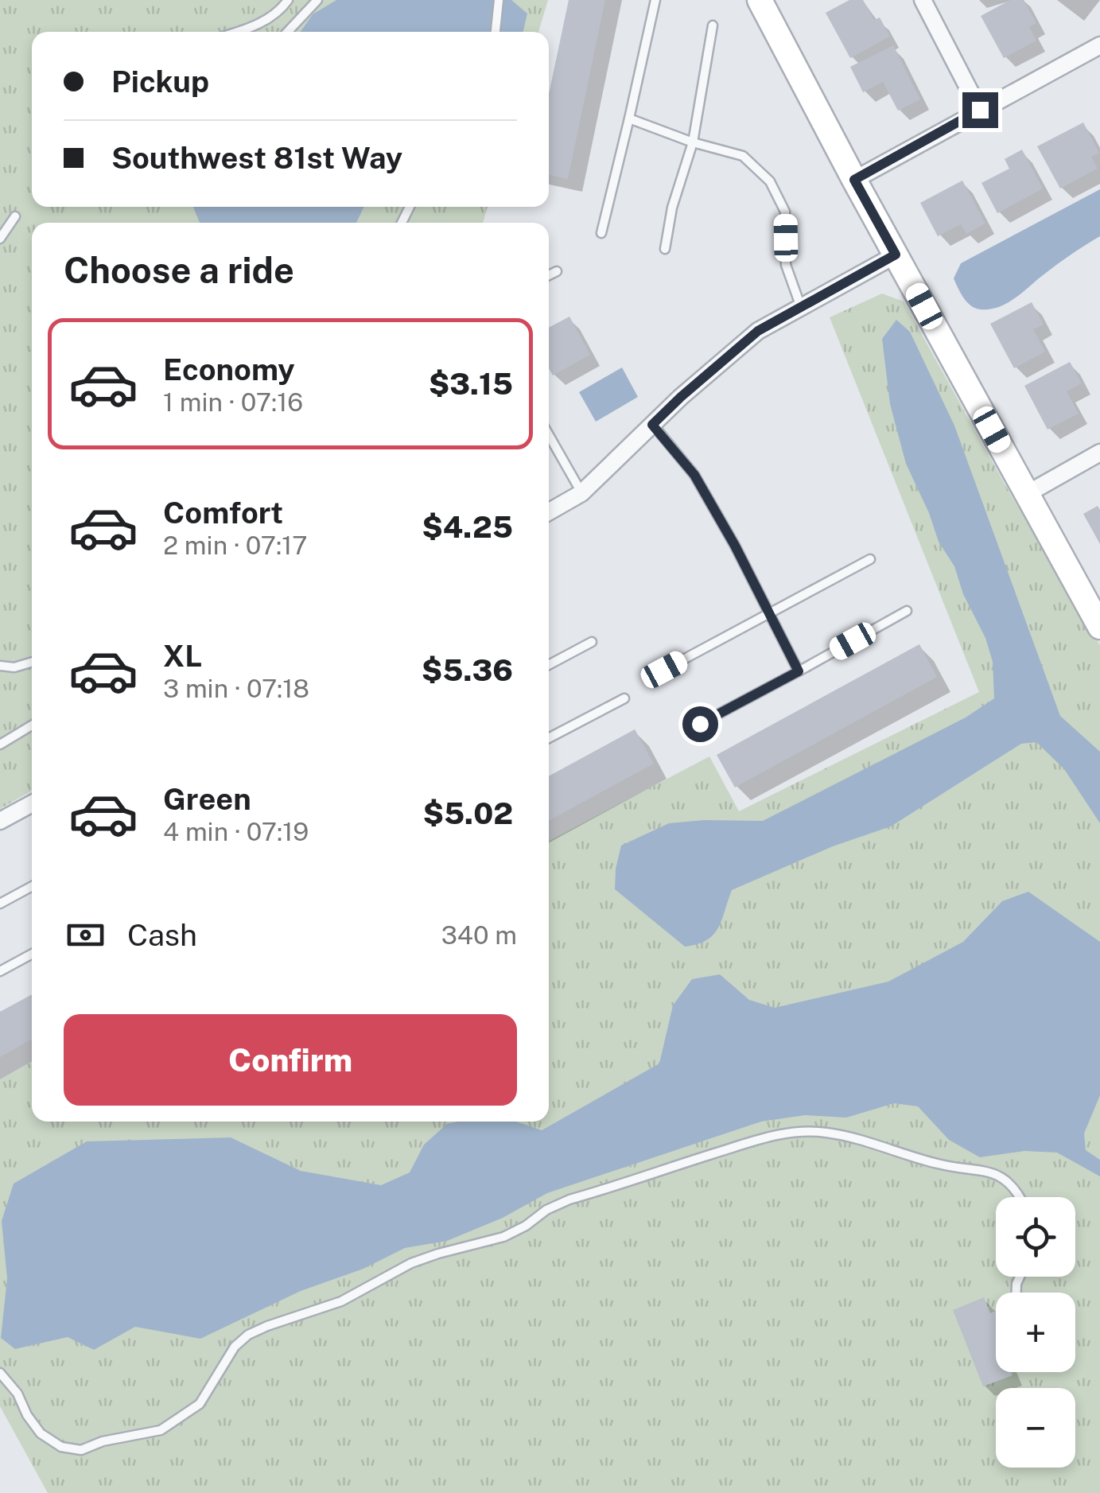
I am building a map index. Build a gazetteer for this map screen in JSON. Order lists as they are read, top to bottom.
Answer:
{
  "page": {
    "banner": ["Pickup", "Southwest 81st Way"],
    "heading": "Choose a ride",
    "list": [
      {
        "name": "Economy",
        "note": "1 min · 07:16",
        "value": "$3.15"
      },
      {
        "name": "Comfort",
        "note": "2 min · 07:17",
        "value": "$4.25"
      },
      {
        "name": "XL",
        "note": "3 min · 07:18",
        "value": "$5.36"
      },
      {
        "name": "Green",
        "note": "4 min · 07:19",
        "value": "$5.02"
      }
    ],
    "pay": ["Cash", "340 m"],
    "buttons": "Confirm",
    "map_buttons": ["+", "−"]
  }
}
